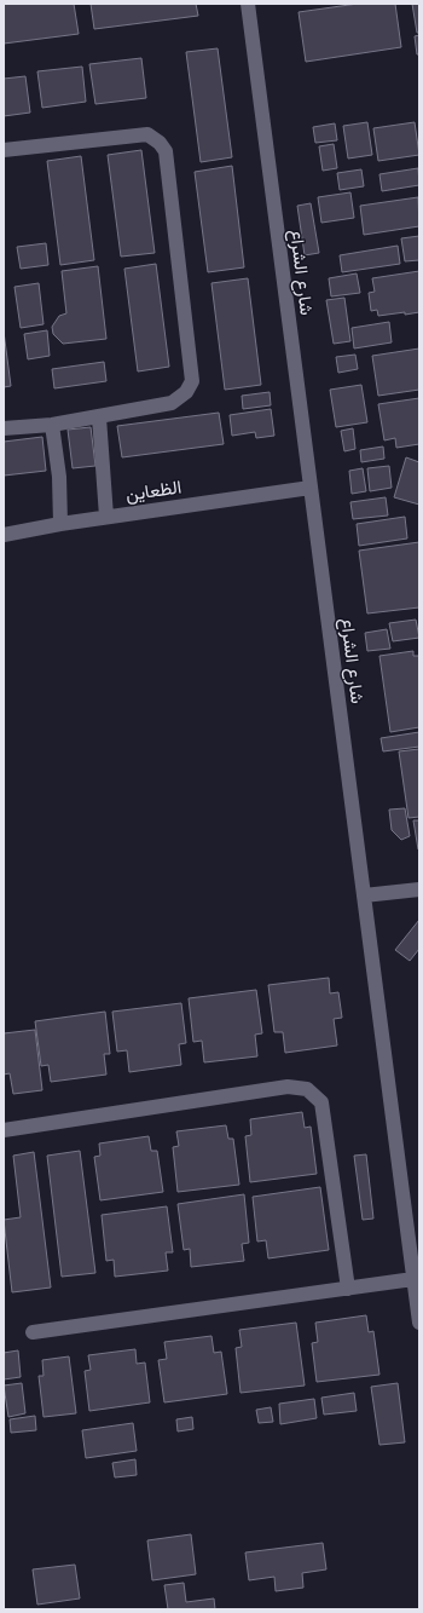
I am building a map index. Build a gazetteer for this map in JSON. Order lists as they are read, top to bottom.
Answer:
{
  "streets": {
    "street": ["شارع الشراع", "الظعاين"]
  },
  "crossings": [
    ["شارع الشراع", "الظعاين"]
  ]
}
